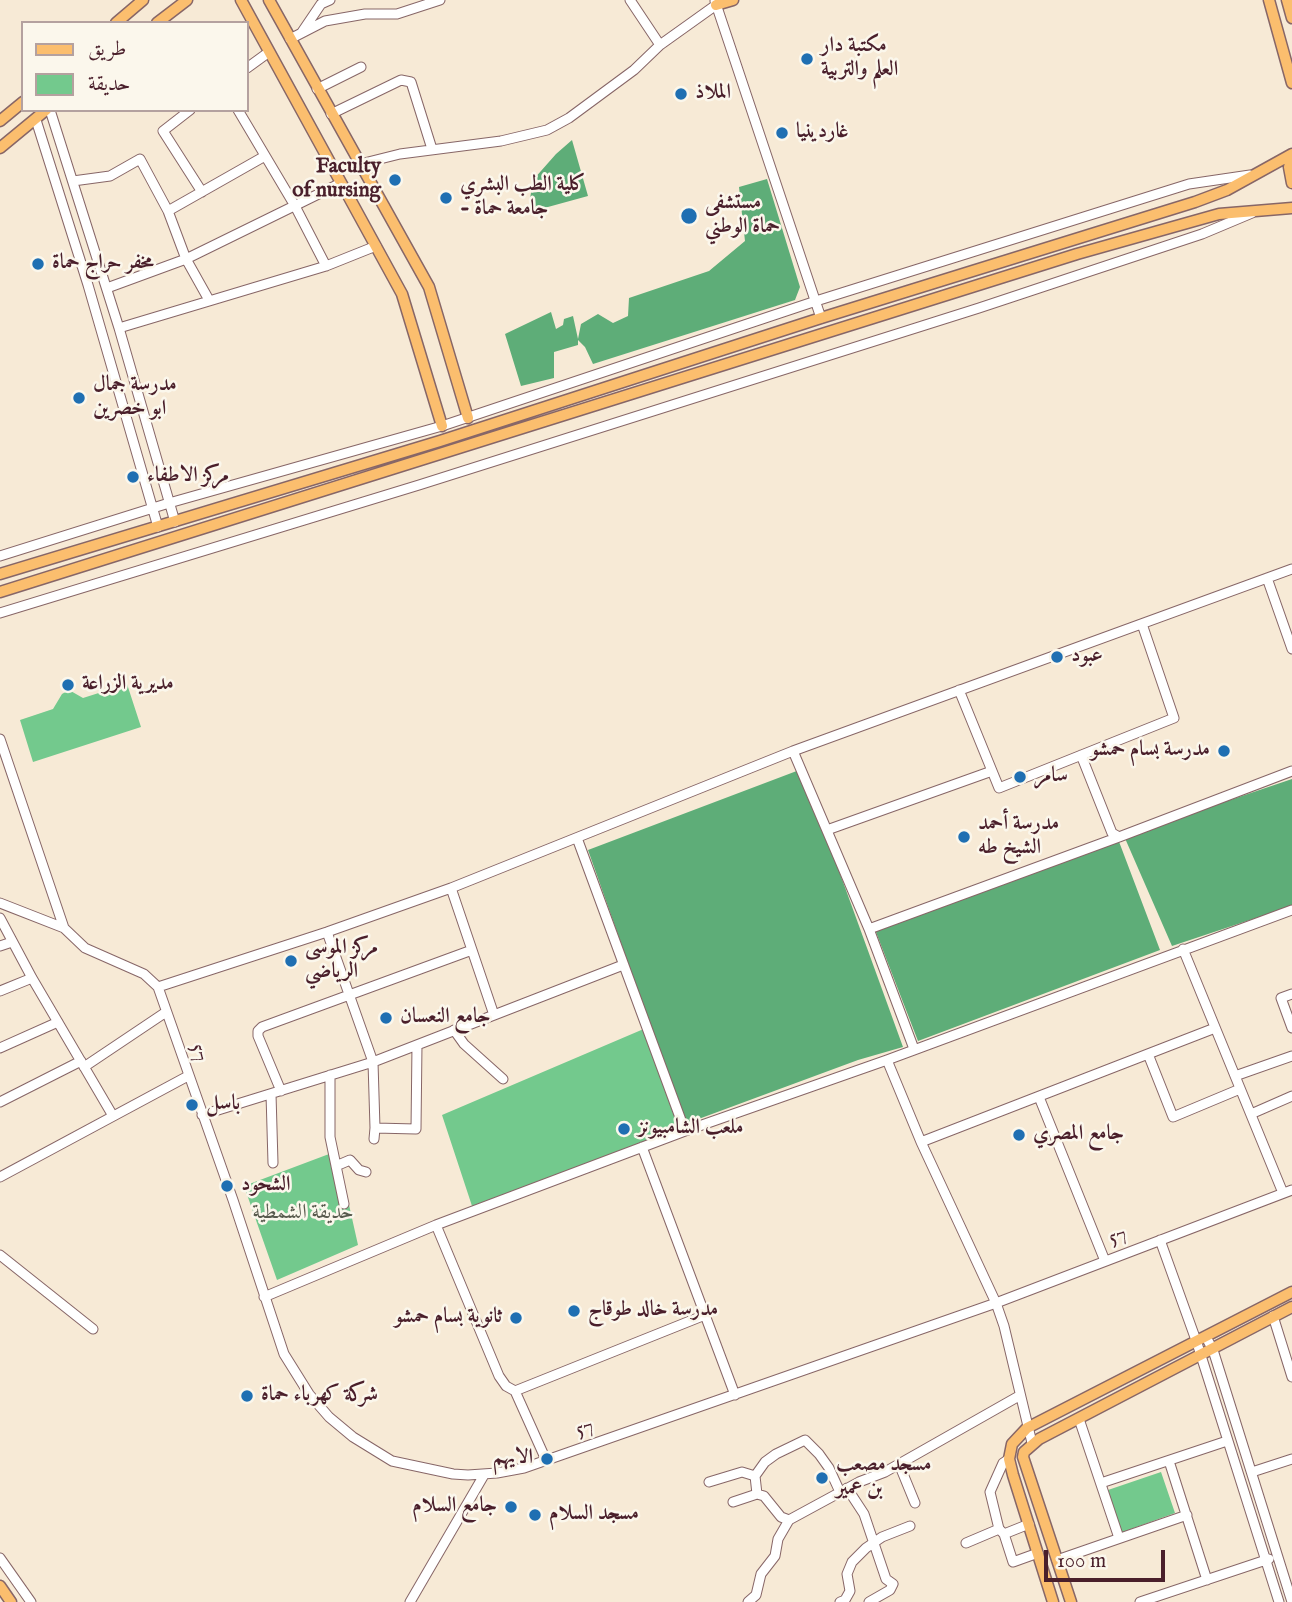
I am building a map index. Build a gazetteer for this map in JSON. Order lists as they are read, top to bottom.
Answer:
{
  "streets": {
    "street": ["57"]
  },
  "parks": ["حديقة الشمطية"],
  "places": [
    "مكتبة دار العلم والتربية",
    "الملاذ",
    "غاردينيا",
    "Faculty of nursing",
    "كلية الطب البشري - جامعة حماة",
    "مستشفى حماة الوطني",
    "مخفر حراج حماة",
    "مدرسة جمال ابو خصرين",
    "مركز الاطفاء",
    "عبود",
    "مديرية الزراعة",
    "مدرسة بسام حمشو",
    "سامر",
    "مدرسة أحمد الشيخ طه",
    "مركز الموسى الرياضي",
    "جامع النعسان",
    "باسل",
    "ملعب الشامبيونز",
    "جامع المصري",
    "الشحود",
    "مدرسة خالد طوقاج",
    "ثانوية بسام حمشو",
    "شركة كهرباء حماة",
    "الايهم",
    "مسجد مصعب بن عمير",
    "جامع السلام",
    "مسجد السلام"
  ],
  "legend": ["طريق", "حديقة"],
  "scale_bar": "100 m"
}
